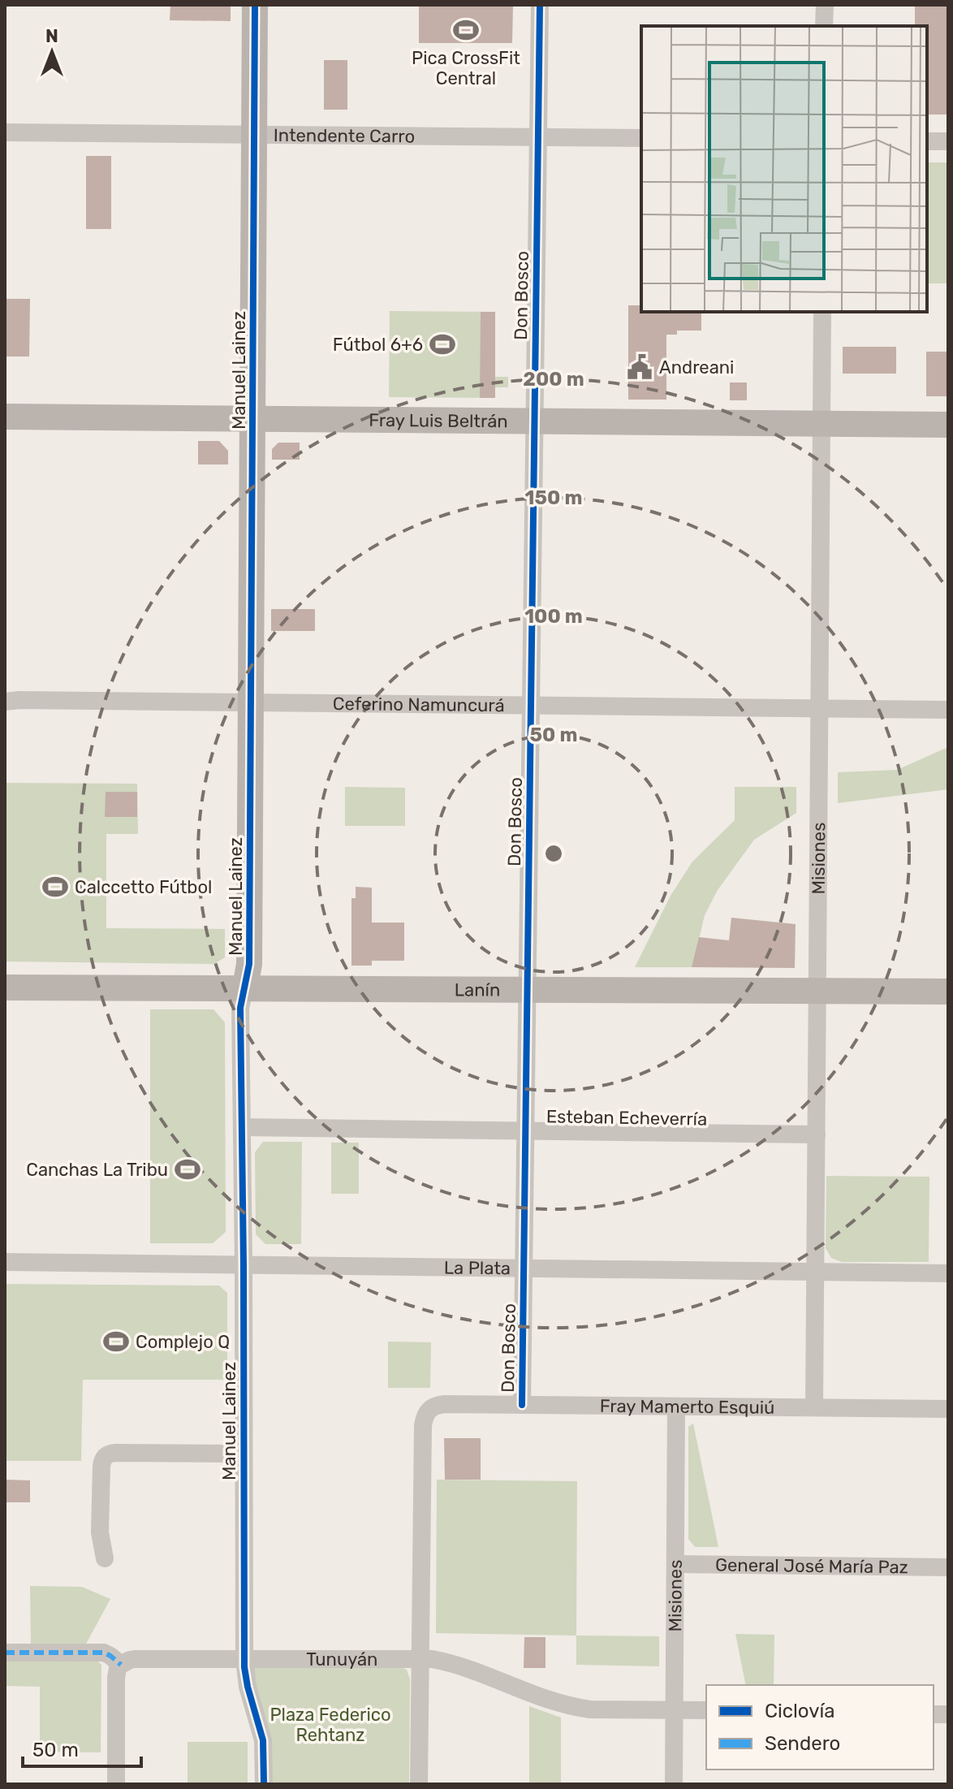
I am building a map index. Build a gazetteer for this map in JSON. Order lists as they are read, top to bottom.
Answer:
{
  "streets": {
    "street": [
      "Intendente Carro",
      "Don Bosco",
      "Manuel Lainez",
      "Fray Luis Beltrán",
      "Ceferino Namuncurá",
      "Misiones",
      "Lanín",
      "Esteban Echeverría",
      "La Plata",
      "Fray Mamerto Esquiú",
      "General José María Paz",
      "Tunuyán"
    ]
  },
  "crossings": [
    ["Intendente Carro", "Don Bosco"],
    ["Intendente Carro", "Manuel Lainez"],
    ["Don Bosco", "Fray Luis Beltrán"],
    ["Don Bosco", "Ceferino Namuncurá"],
    ["Don Bosco", "Lanín"],
    ["Don Bosco", "Esteban Echeverría"],
    ["Don Bosco", "La Plata"],
    ["Don Bosco", "Fray Mamerto Esquiú"],
    ["Manuel Lainez", "Fray Luis Beltrán"],
    ["Manuel Lainez", "Ceferino Namuncurá"],
    ["Manuel Lainez", "Lanín"],
    ["Manuel Lainez", "Esteban Echeverría"],
    ["Manuel Lainez", "La Plata"],
    ["Manuel Lainez", "Tunuyán"],
    ["Fray Luis Beltrán", "Misiones"],
    ["Ceferino Namuncurá", "Misiones"],
    ["Misiones", "Lanín"],
    ["Misiones", "Esteban Echeverría"],
    ["Misiones", "La Plata"],
    ["Misiones", "Fray Mamerto Esquiú"],
    ["Misiones", "General José María Paz"],
    ["Misiones", "Tunuyán"],
    ["Fray Mamerto Esquiú", "Tunuyán"]
  ],
  "parks": ["Plaza Federico Rehtanz"],
  "places": {
    "sports": [
      "Pica CrossFit Central",
      "Fútbol 6+6",
      "Calccetto Fútbol",
      "Canchas La Tribu",
      "Complejo Q"
    ],
    "public building": ["Andreani"]
  },
  "legend": ["Ciclovía", "Sendero"],
  "scale_bar": "50 m",
  "north": "top",
  "rings": [
    "200 m",
    "150 m",
    "100 m",
    "50 m"
  ]
}
